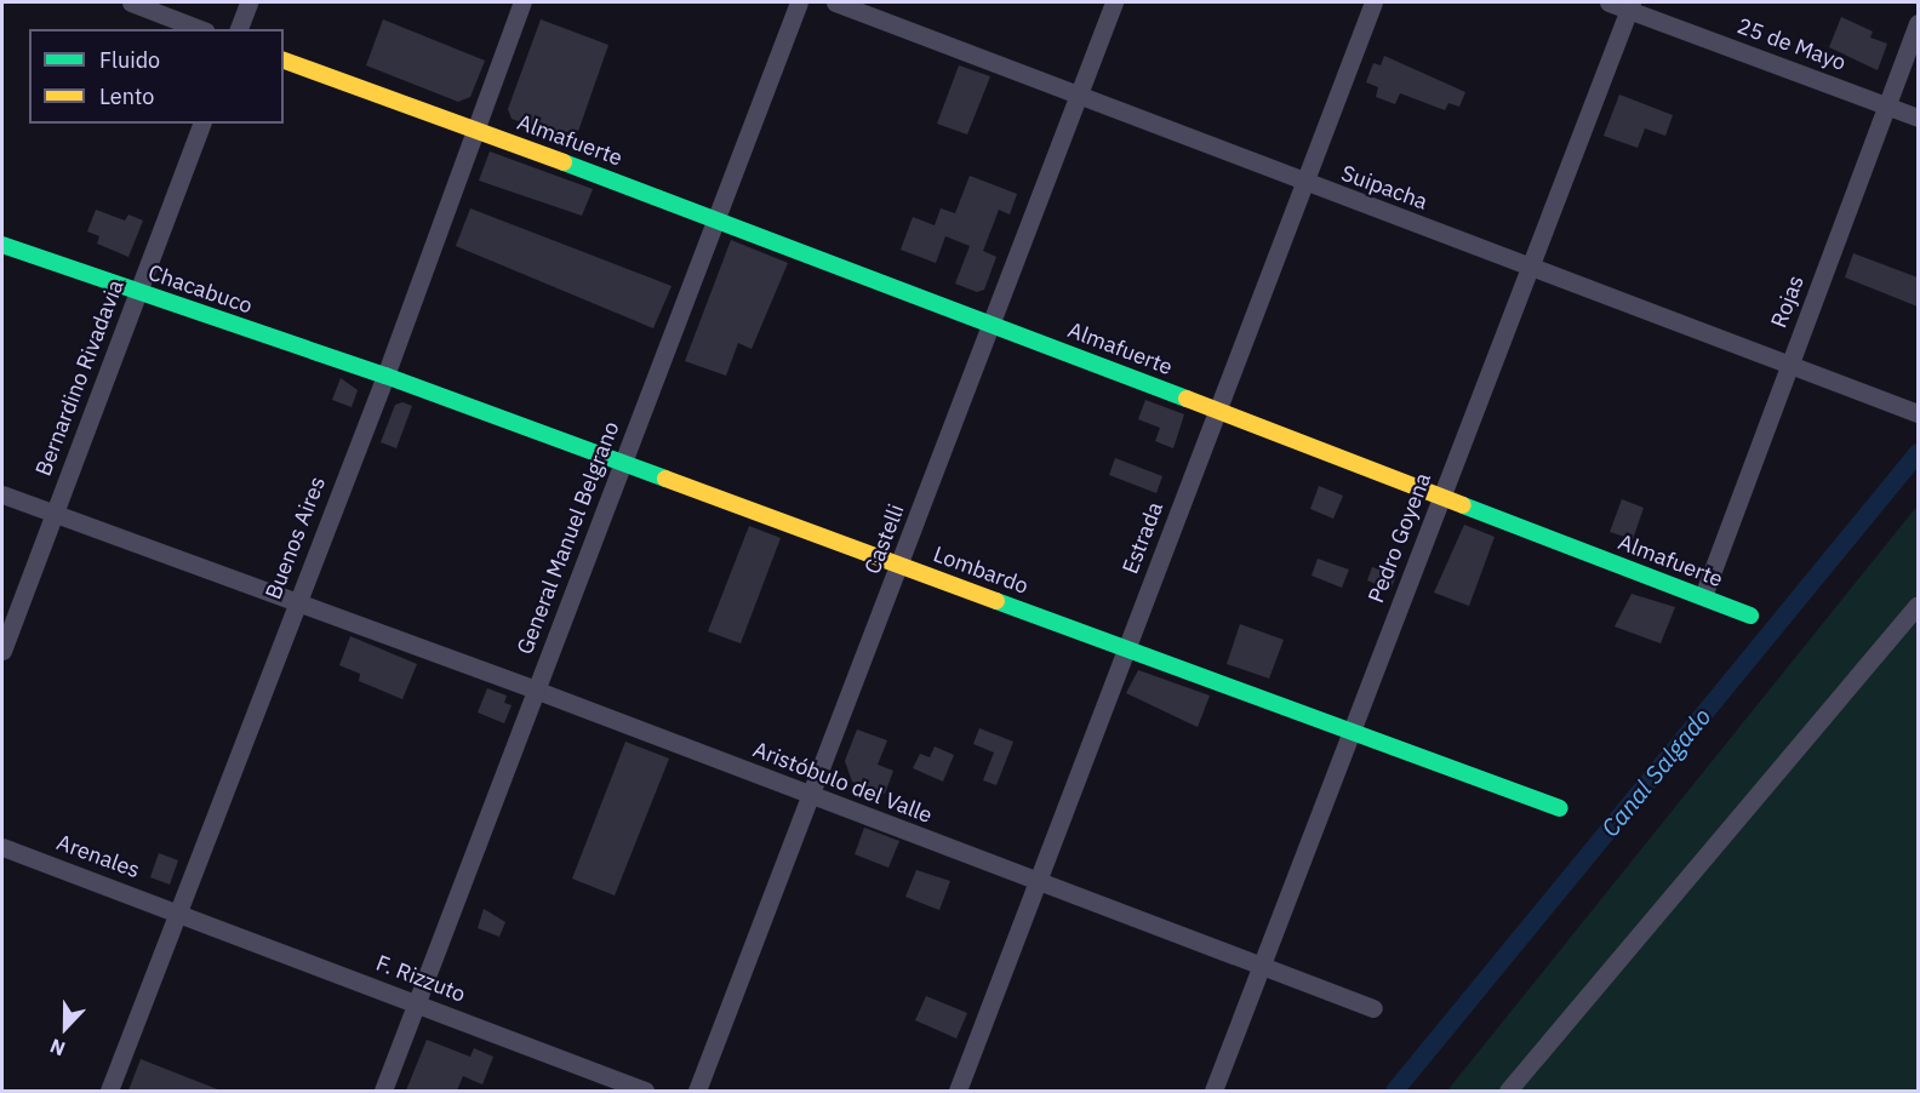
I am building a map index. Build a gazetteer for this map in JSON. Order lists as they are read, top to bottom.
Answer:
{
  "streets": {
    "street": [
      "25 de Mayo",
      "Almafuerte",
      "Suipacha",
      "Chacabuco",
      "Rojas",
      "Bernardino Rivadavia",
      "Buenos Aires",
      "General Manuel Belgrano",
      "Estrada",
      "Pedro Goyena",
      "Castelli",
      "Lombardo",
      "Aristóbulo del Valle",
      "Arenales",
      "F. Rizzuto"
    ]
  },
  "crossings": [
    ["25 de Mayo", "Rojas"],
    ["25 de Mayo", "Pedro Goyena"],
    ["Almafuerte", "Rojas"],
    ["Almafuerte", "Buenos Aires"],
    ["Almafuerte", "General Manuel Belgrano"],
    ["Almafuerte", "Estrada"],
    ["Almafuerte", "Pedro Goyena"],
    ["Almafuerte", "Castelli"],
    ["Suipacha", "Rojas"],
    ["Suipacha", "Estrada"],
    ["Suipacha", "Pedro Goyena"],
    ["Suipacha", "Castelli"],
    ["Chacabuco", "Bernardino Rivadavia"],
    ["Chacabuco", "Buenos Aires"],
    ["Chacabuco", "Lombardo"],
    ["Bernardino Rivadavia", "Aristóbulo del Valle"],
    ["Buenos Aires", "Lombardo"],
    ["Buenos Aires", "Aristóbulo del Valle"],
    ["Buenos Aires", "Arenales"],
    ["Buenos Aires", "F. Rizzuto"],
    ["General Manuel Belgrano", "Lombardo"],
    ["General Manuel Belgrano", "Aristóbulo del Valle"],
    ["General Manuel Belgrano", "F. Rizzuto"],
    ["Estrada", "Lombardo"],
    ["Estrada", "Aristóbulo del Valle"],
    ["Pedro Goyena", "Lombardo"],
    ["Pedro Goyena", "Aristóbulo del Valle"],
    ["Castelli", "Lombardo"],
    ["Castelli", "Aristóbulo del Valle"],
    ["Arenales", "F. Rizzuto"]
  ],
  "water": ["Canal Salgado"],
  "legend": ["Fluido", "Lento"],
  "north": "bottom"
}
